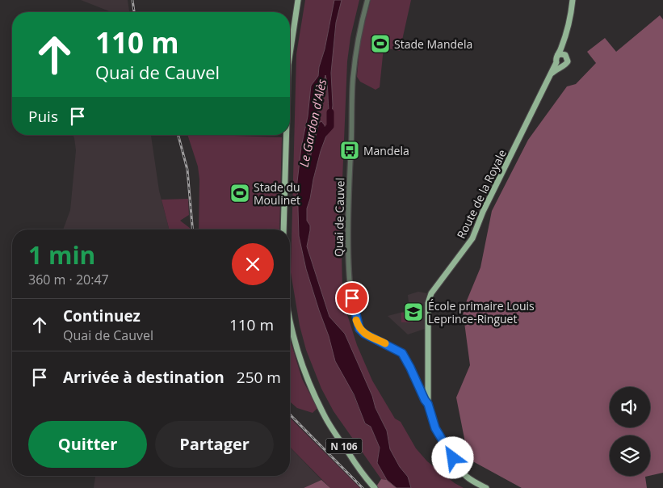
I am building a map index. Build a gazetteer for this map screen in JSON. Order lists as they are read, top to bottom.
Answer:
{
  "streets": {
    "main road": ["Route de la Royale", "N 106"],
    "street": ["Quai de Cauvel"]
  },
  "crossings": [
    ["Route de la Royale", "Quai de Cauvel"]
  ],
  "water": ["Le Gardon d'Alès"],
  "places": {
    "sports": ["Stade Mandela", "Stade du Moulinet"],
    "bus stop": ["Mandela"],
    "school or university": ["École primaire Louis Leprince-Ringuet"]
  },
  "page": {
    "turn": ["110 m", "Quai de Cauvel"],
    "then": "Puis",
    "heading": ["1 min", "360 m · 20:47"],
    "list": [
      {
        "name": "Continuez",
        "note": "Quai de Cauvel",
        "value": "110 m"
      },
      {
        "name": "Arrivée à destination",
        "value": "250 m"
      }
    ],
    "buttons": ["Quitter", "Partager"]
  }
}
